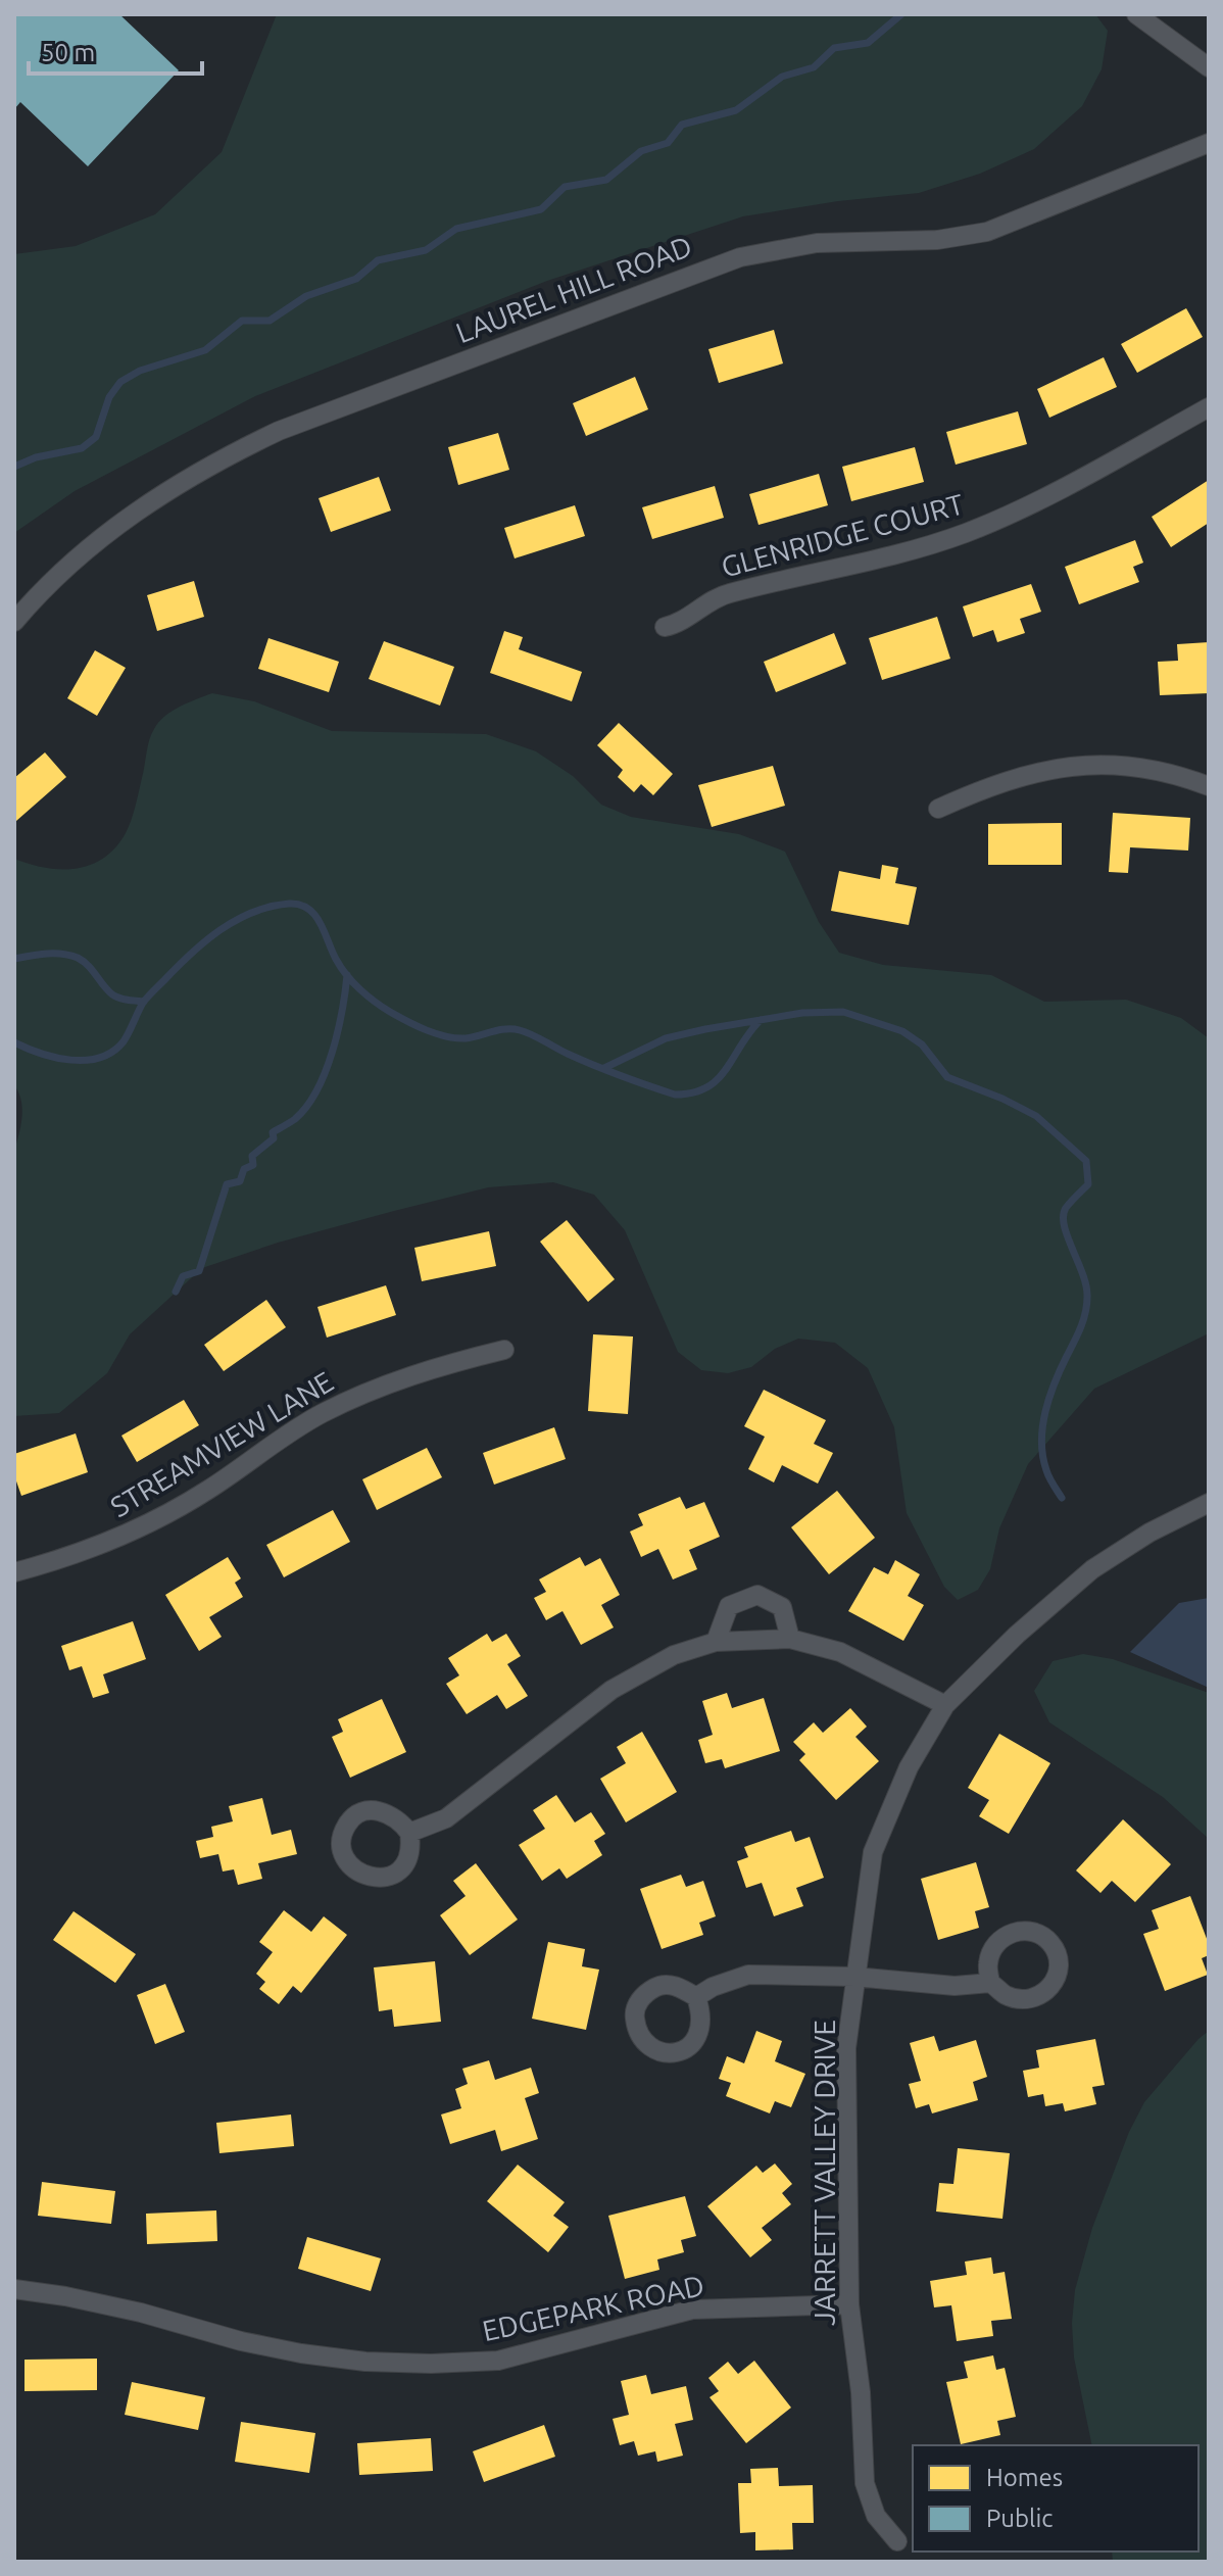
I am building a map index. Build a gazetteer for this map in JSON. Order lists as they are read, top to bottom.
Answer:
{
  "streets": {
    "street": [
      "LAUREL HILL ROAD",
      "GLENRIDGE COURT",
      "STREAMVIEW LANE",
      "JARRETT VALLEY DRIVE",
      "EDGEPARK ROAD"
    ]
  },
  "crossings": [
    ["JARRETT VALLEY DRIVE", "EDGEPARK ROAD"]
  ],
  "legend": ["Homes", "Public"],
  "scale_bar": "50 m"
}
